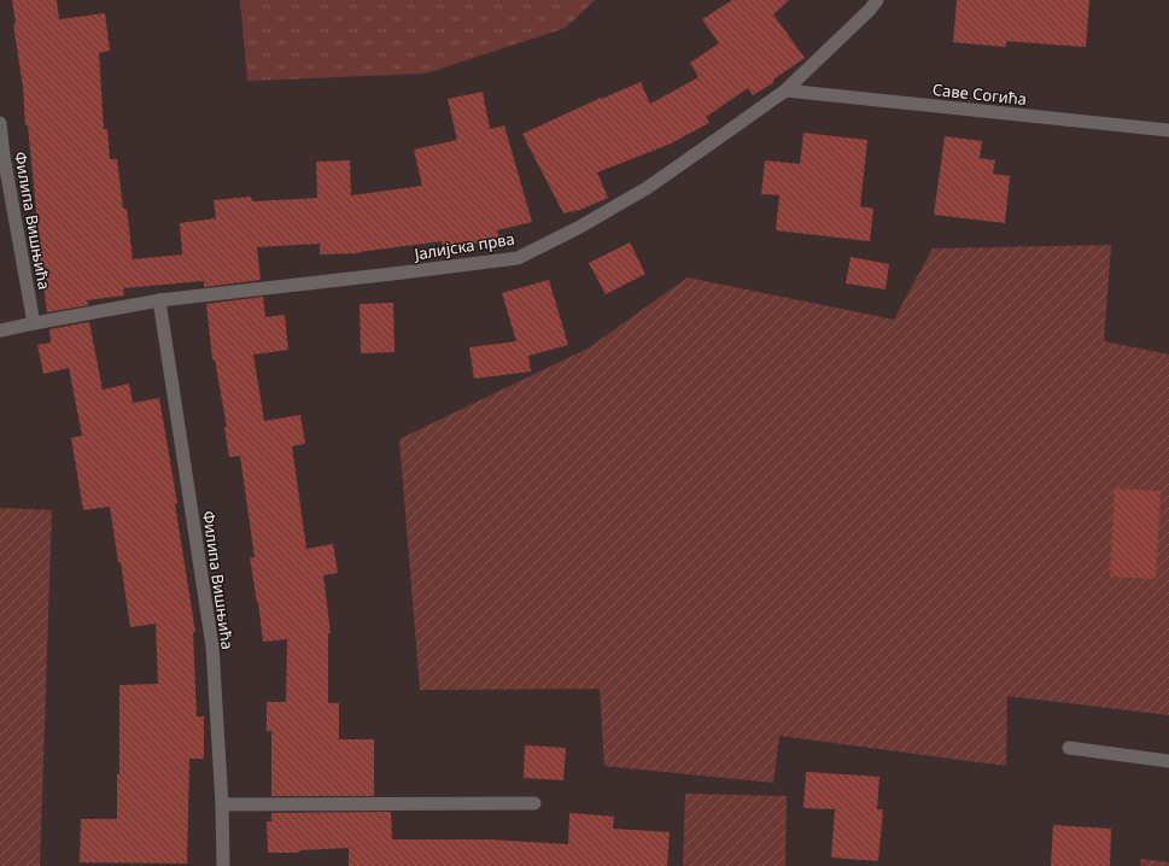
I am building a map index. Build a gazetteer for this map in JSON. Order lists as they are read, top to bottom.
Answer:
{
  "streets": {
    "street": ["Саве Согића", "Филипа Вишњића", "Јалијска прва"]
  },
  "crossings": [
    ["Саве Согића", "Јалијска прва"],
    ["Филипа Вишњића", "Јалијска прва"]
  ]
}
